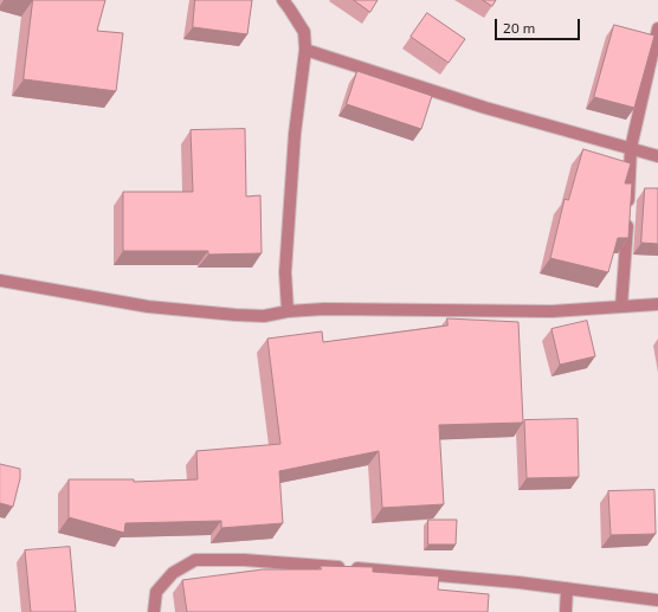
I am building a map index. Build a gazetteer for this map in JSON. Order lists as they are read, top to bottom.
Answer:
{
  "scale_bar": "20 m"
}
